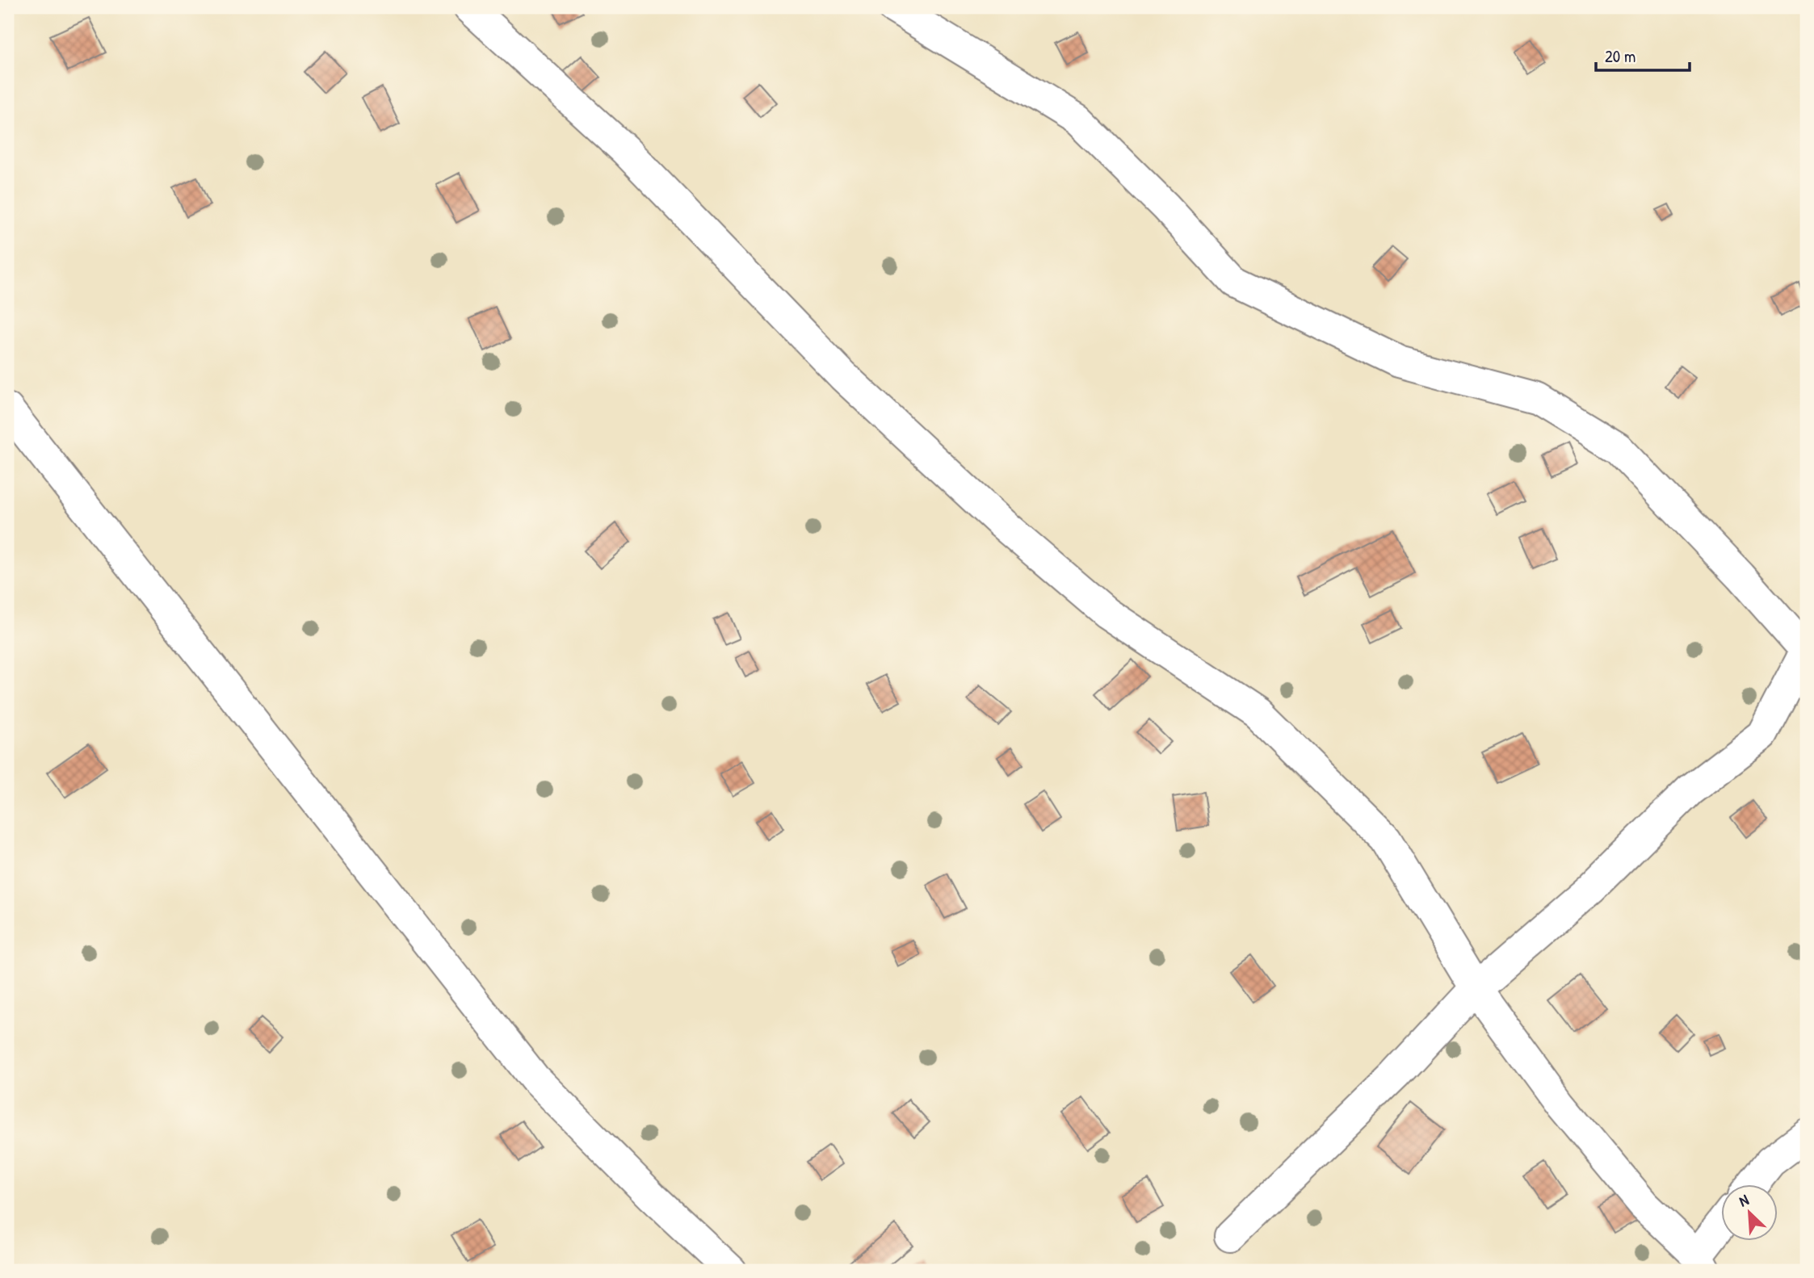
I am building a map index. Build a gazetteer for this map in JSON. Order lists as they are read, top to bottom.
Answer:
{
  "scale_bar": "20 m",
  "north": "top left"
}
